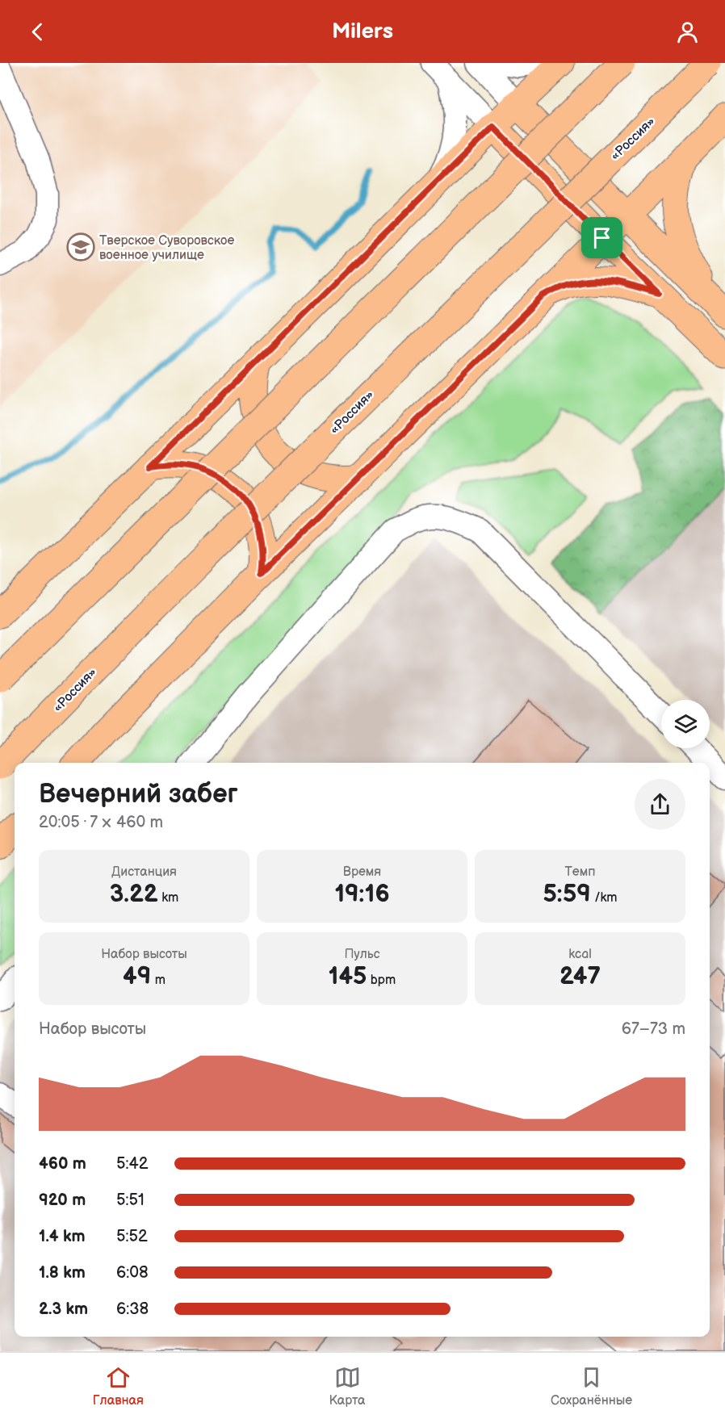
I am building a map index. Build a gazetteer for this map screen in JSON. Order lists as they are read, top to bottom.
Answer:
{
  "streets": {
    "main road": ["«Россия»"]
  },
  "places": {
    "school or university": ["Тверское Суворовское военное училище"]
  },
  "page": {
    "header": "Milers",
    "heading": ["Вечерний забег", "20:05 · 7 × 460 m"],
    "stats": [
      ["Дистанция", "3.22 km"],
      ["Время", "19:16"],
      ["Темп", "5:59 /km"],
      ["Набор высоты", "49 m"],
      ["Пульс", "145 bpm"],
      ["kcal", "247"]
    ],
    "chart": ["Набор высоты", "67–73 m"],
    "list": [
      {
        "name": "460 m",
        "note": "5:42"
      },
      {
        "name": "920 m",
        "note": "5:51"
      },
      {
        "name": "1.4 km",
        "note": "5:52"
      },
      {
        "name": "1.8 km",
        "note": "6:08"
      },
      {
        "name": "2.3 km",
        "note": "6:38"
      }
    ],
    "tabs": ["Главная", "Карта", "Сохранённые"]
  }
}
